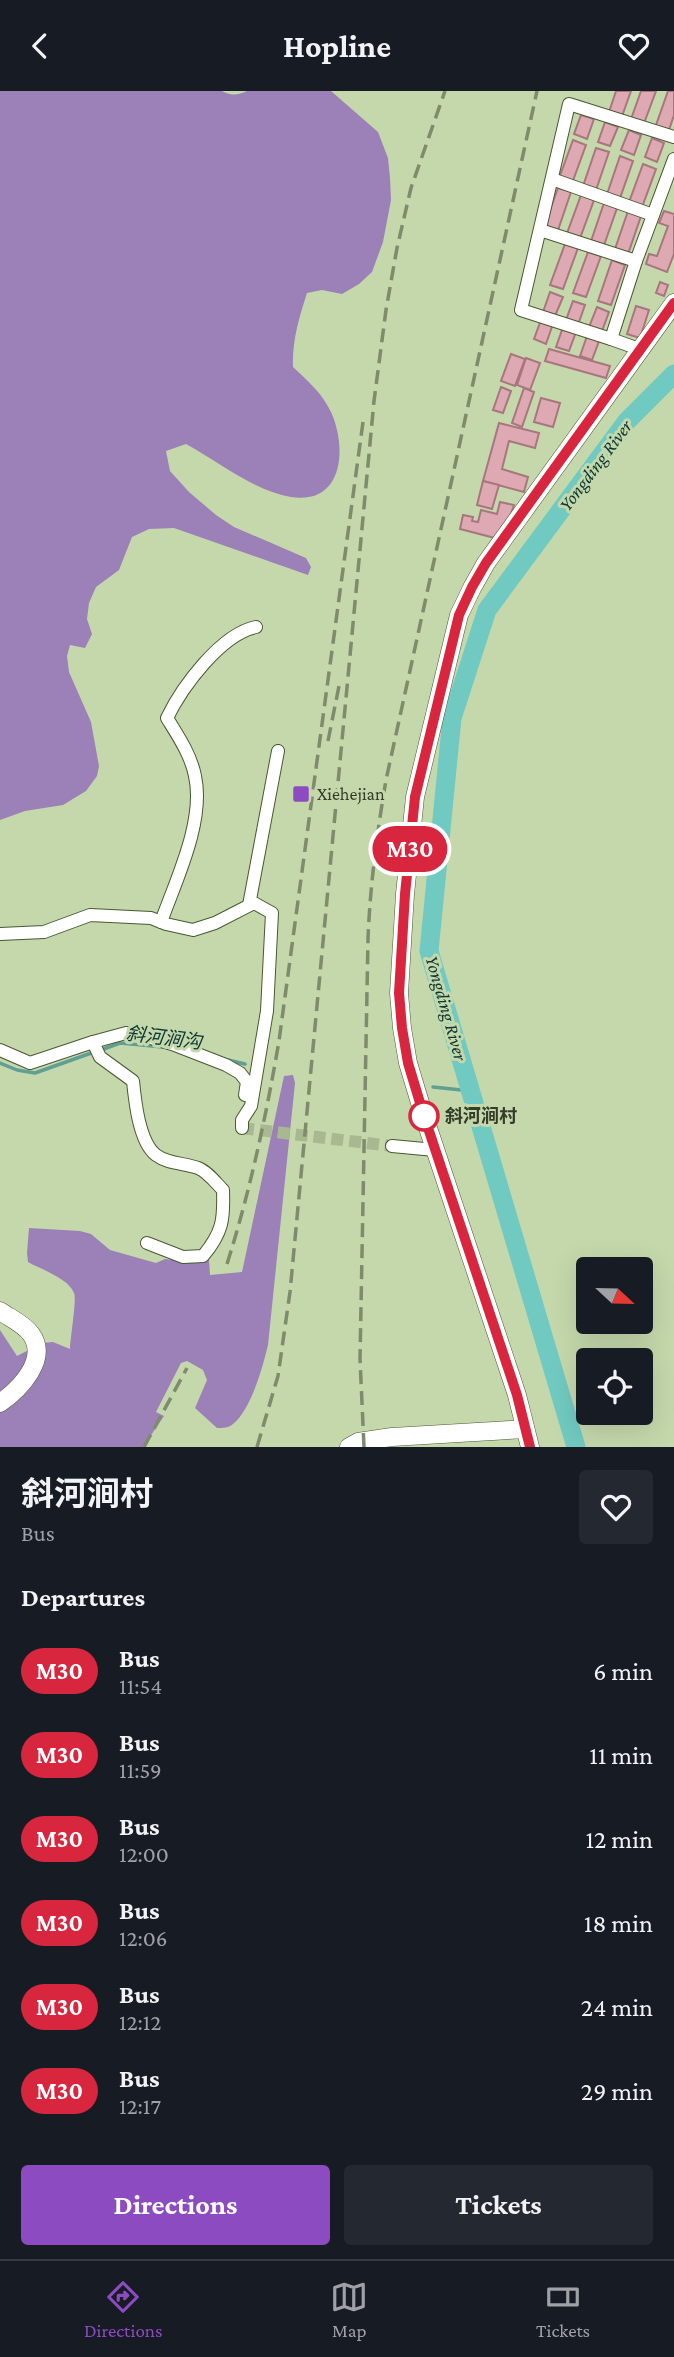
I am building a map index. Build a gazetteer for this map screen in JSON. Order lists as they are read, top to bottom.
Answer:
{
  "water": ["Yongding River", "斜河涧沟"],
  "places": {
    "transit": ["Xiehejian"],
    "other": ["斜河涧村"]
  },
  "lines": ["bus line M30"],
  "north": "right",
  "page": {
    "header": "Hopline",
    "on_map": "M30",
    "heading": [
      ["斜河涧村", "Bus"],
      "Departures"
    ],
    "list": [
      {
        "mark": "M30",
        "name": "Bus",
        "note": "11:54",
        "value": "6 min"
      },
      {
        "mark": "M30",
        "name": "Bus",
        "note": "11:59",
        "value": "11 min"
      },
      {
        "mark": "M30",
        "name": "Bus",
        "note": "12:00",
        "value": "12 min"
      },
      {
        "mark": "M30",
        "name": "Bus",
        "note": "12:06",
        "value": "18 min"
      },
      {
        "mark": "M30",
        "name": "Bus",
        "note": "12:12",
        "value": "24 min"
      },
      {
        "mark": "M30",
        "name": "Bus",
        "note": "12:17",
        "value": "29 min"
      }
    ],
    "buttons": ["Directions", "Tickets"],
    "tabs": ["Directions", "Map", "Tickets"]
  }
}
